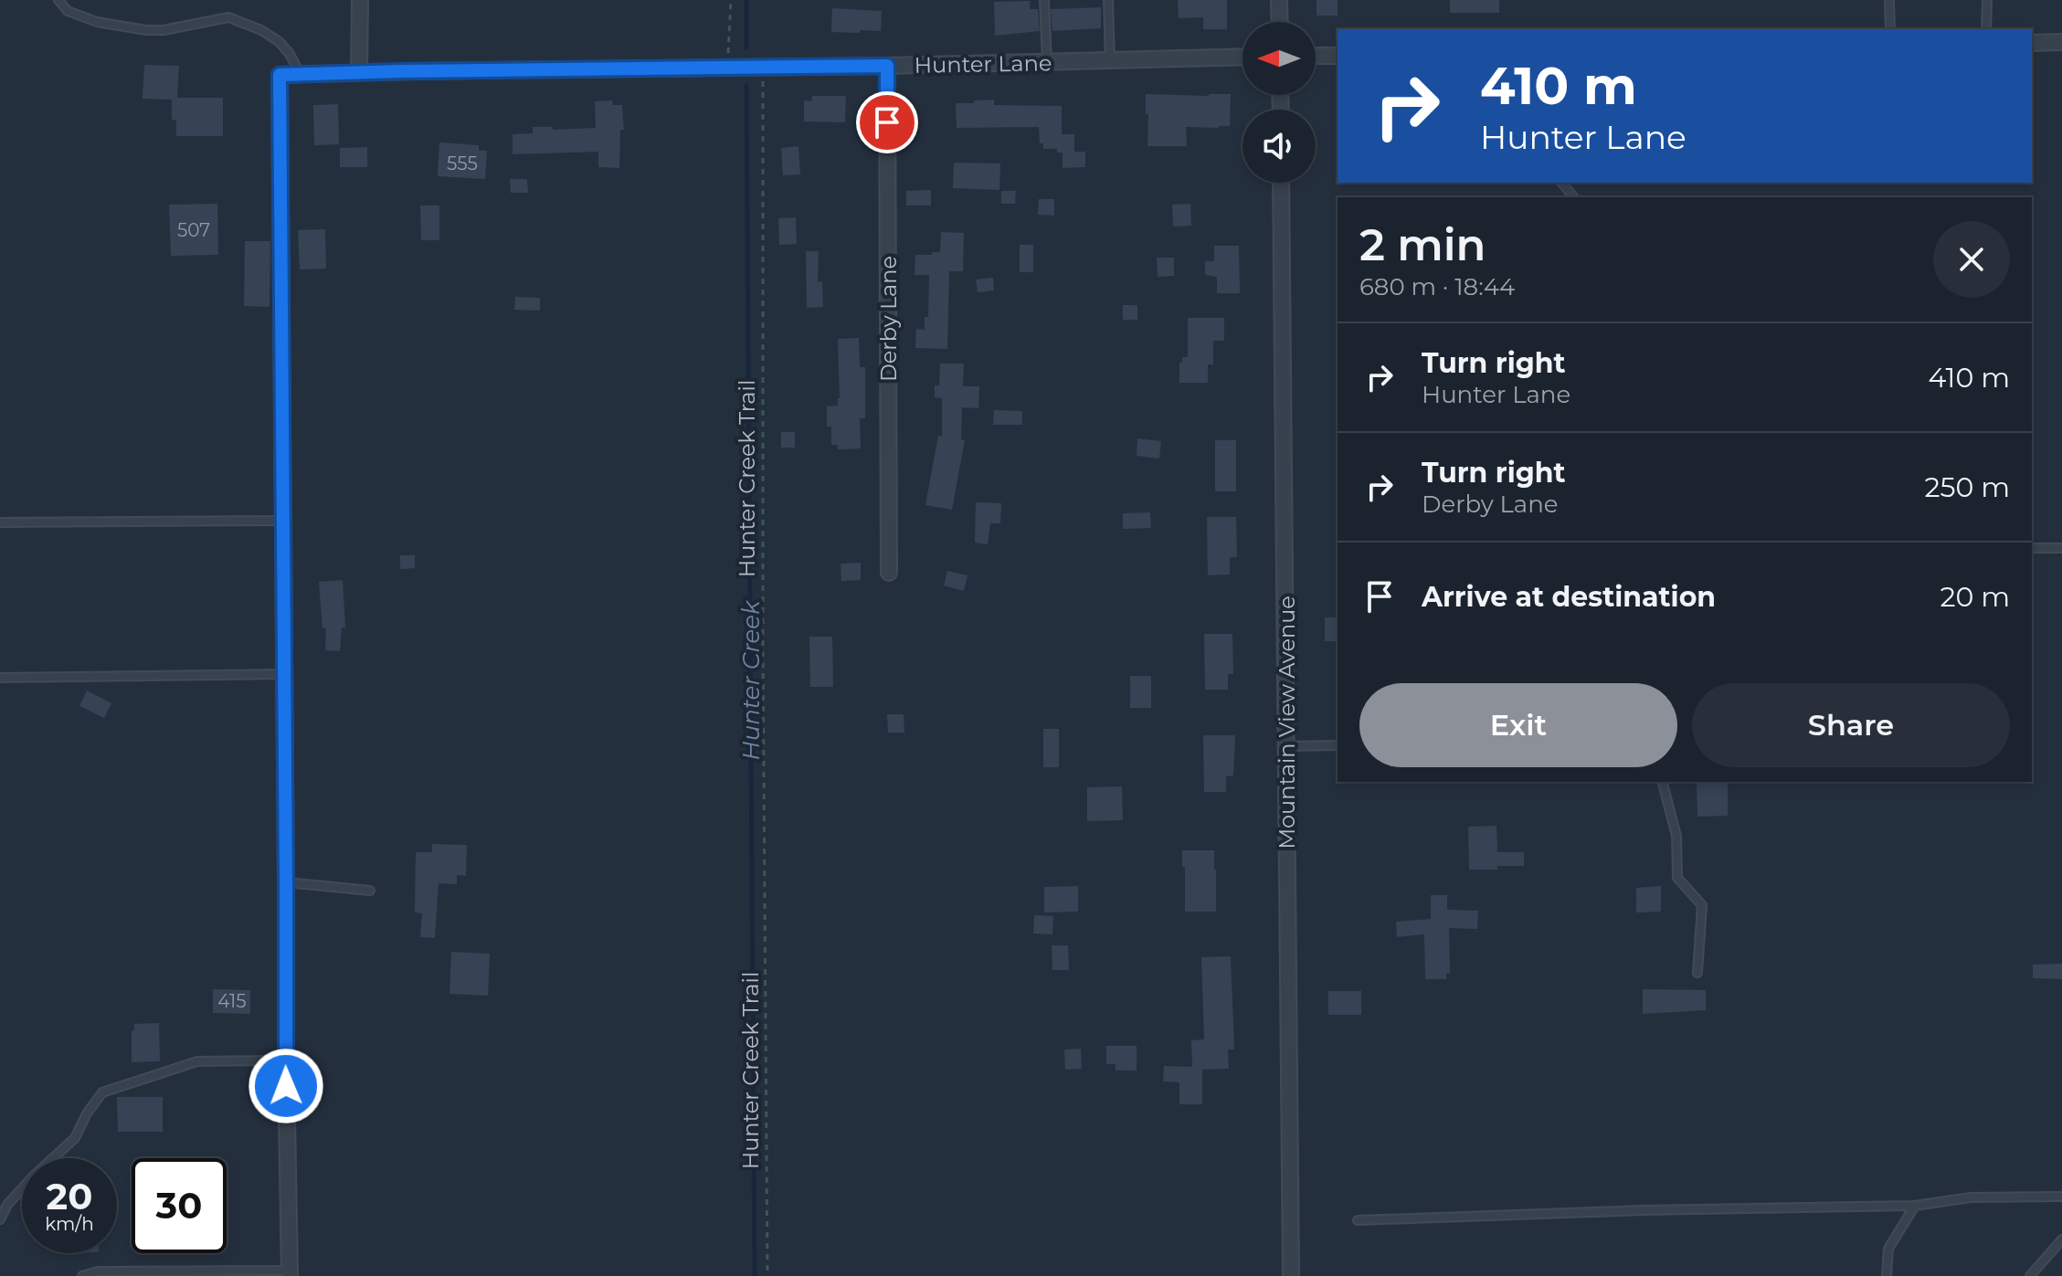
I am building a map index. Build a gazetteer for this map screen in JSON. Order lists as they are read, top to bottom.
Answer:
{
  "streets": {
    "street": ["Hunter Lane", "Derby Lane", "Mountain View Avenue"],
    "path": ["Hunter Creek Trail"]
  },
  "crossings": [
    ["Hunter Lane", "Derby Lane"],
    ["Hunter Lane", "Hunter Creek Trail"]
  ],
  "water": ["Hunter Creek"],
  "house_numbers": ["555", "507", "415"],
  "north": "left",
  "page": {
    "turn": ["410 m", "Hunter Lane"],
    "heading": ["2 min", "680 m · 18:44"],
    "list": [
      {
        "name": "Turn right",
        "note": "Hunter Lane",
        "value": "410 m"
      },
      {
        "name": "Turn right",
        "note": "Derby Lane",
        "value": "250 m"
      },
      {
        "name": "Arrive at destination",
        "value": "20 m"
      }
    ],
    "buttons": ["Exit", "Share"],
    "speed": "20 km/h",
    "limit": "30"
  }
}
